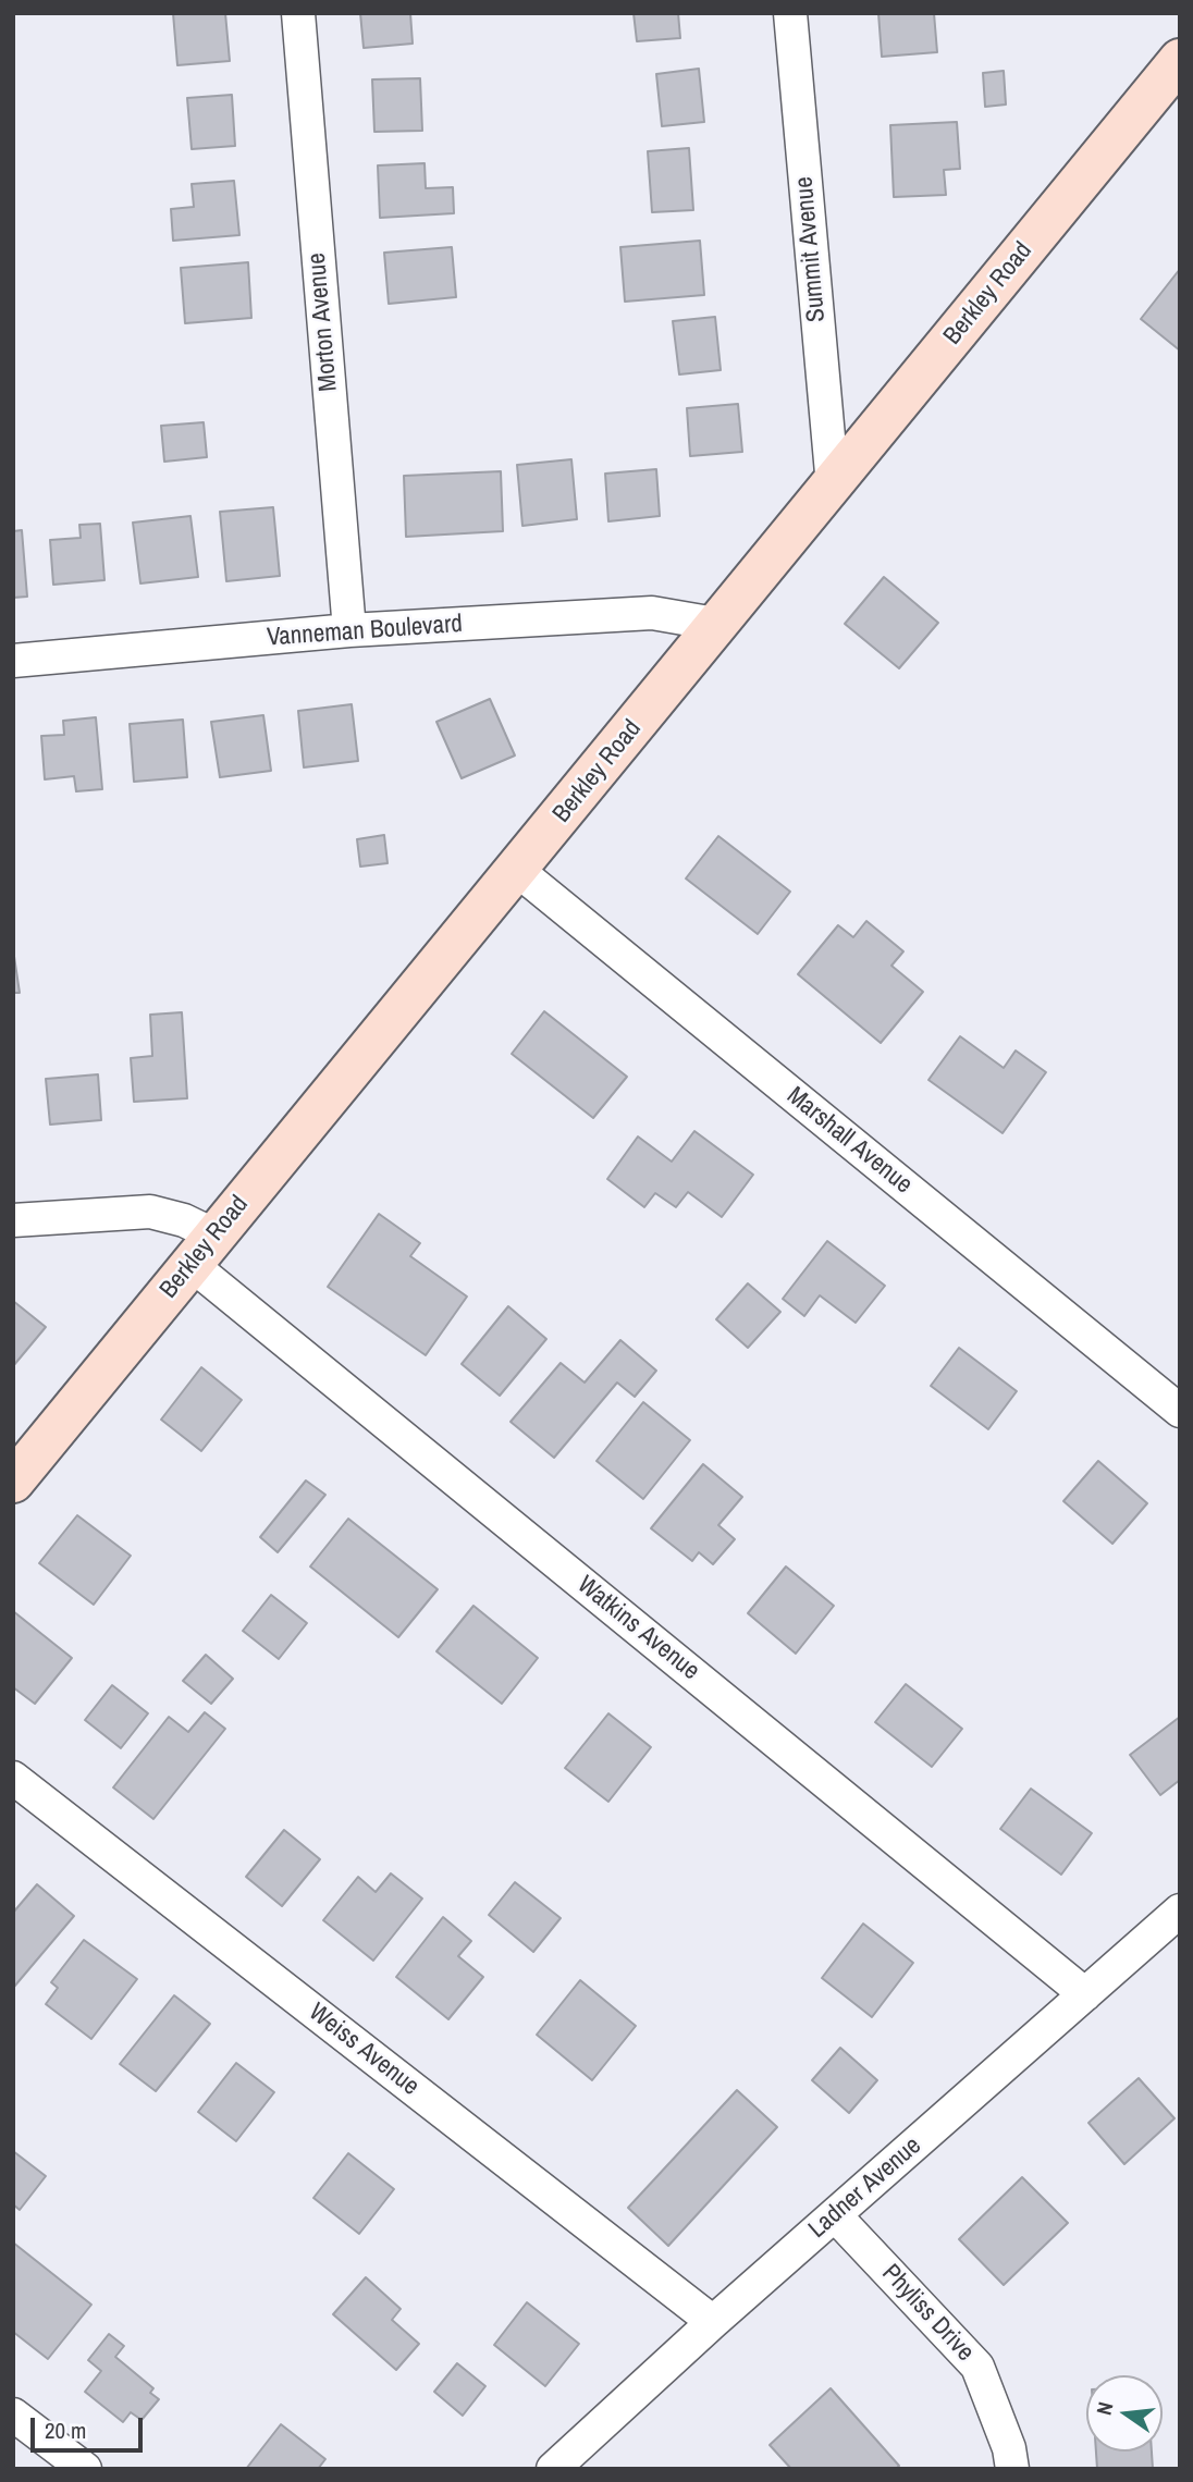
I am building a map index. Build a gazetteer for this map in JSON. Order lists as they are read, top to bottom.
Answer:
{
  "streets": {
    "main road": ["Berkley Road"],
    "street": [
      "Summit Avenue",
      "Morton Avenue",
      "Vanneman Boulevard",
      "Marshall Avenue",
      "Watkins Avenue",
      "Weiss Avenue",
      "Ladner Avenue",
      "Phyliss Drive"
    ]
  },
  "crossings": [
    ["Summit Avenue", "Berkley Road"],
    ["Berkley Road", "Vanneman Boulevard"],
    ["Berkley Road", "Marshall Avenue"],
    ["Berkley Road", "Watkins Avenue"],
    ["Morton Avenue", "Vanneman Boulevard"],
    ["Watkins Avenue", "Ladner Avenue"],
    ["Weiss Avenue", "Ladner Avenue"],
    ["Ladner Avenue", "Phyliss Drive"]
  ],
  "scale_bar": "20 m",
  "north": "left"
}
